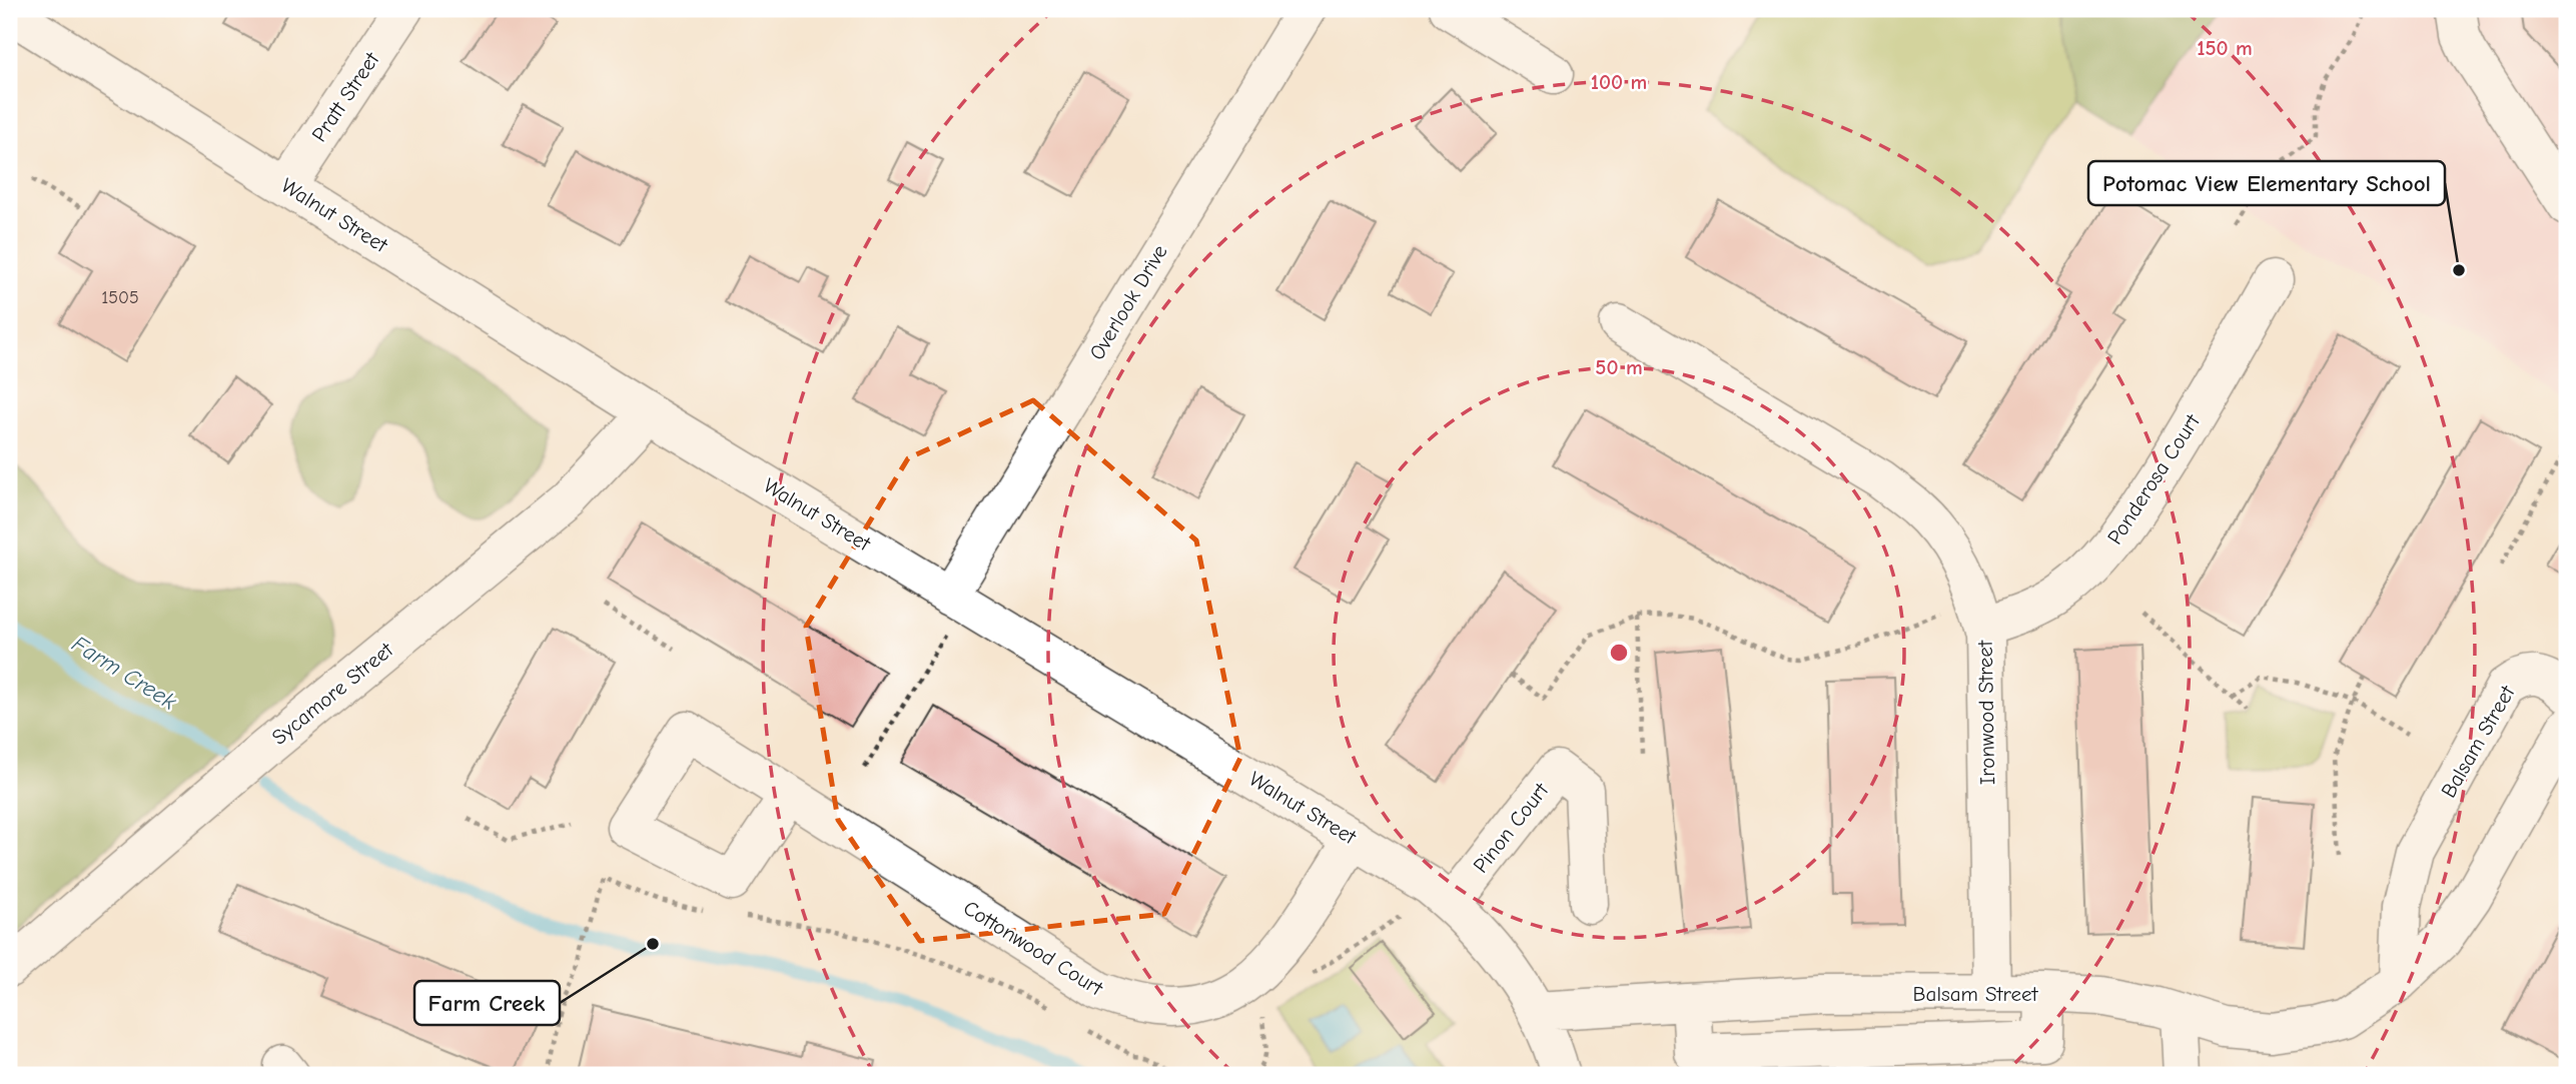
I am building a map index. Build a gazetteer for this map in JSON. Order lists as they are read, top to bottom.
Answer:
{
  "streets": {
    "street": [
      "Pratt Street",
      "Walnut Street",
      "Overlook Drive",
      "Ponderosa Court",
      "Sycamore Street",
      "Ironwood Street",
      "Balsam Street",
      "Pinon Court",
      "Cottonwood Court"
    ]
  },
  "crossings": [
    ["Pratt Street", "Walnut Street"],
    ["Walnut Street", "Overlook Drive"],
    ["Walnut Street", "Sycamore Street"],
    ["Walnut Street", "Balsam Street"],
    ["Walnut Street", "Pinon Court"],
    ["Walnut Street", "Cottonwood Court"],
    ["Ponderosa Court", "Ironwood Street"],
    ["Ironwood Street", "Balsam Street"]
  ],
  "water": ["Farm Creek"],
  "places": ["Potomac View Elementary School", "Farm Creek"],
  "house_numbers": ["1505"],
  "rings": ["150 m", "100 m", "50 m"]
}
